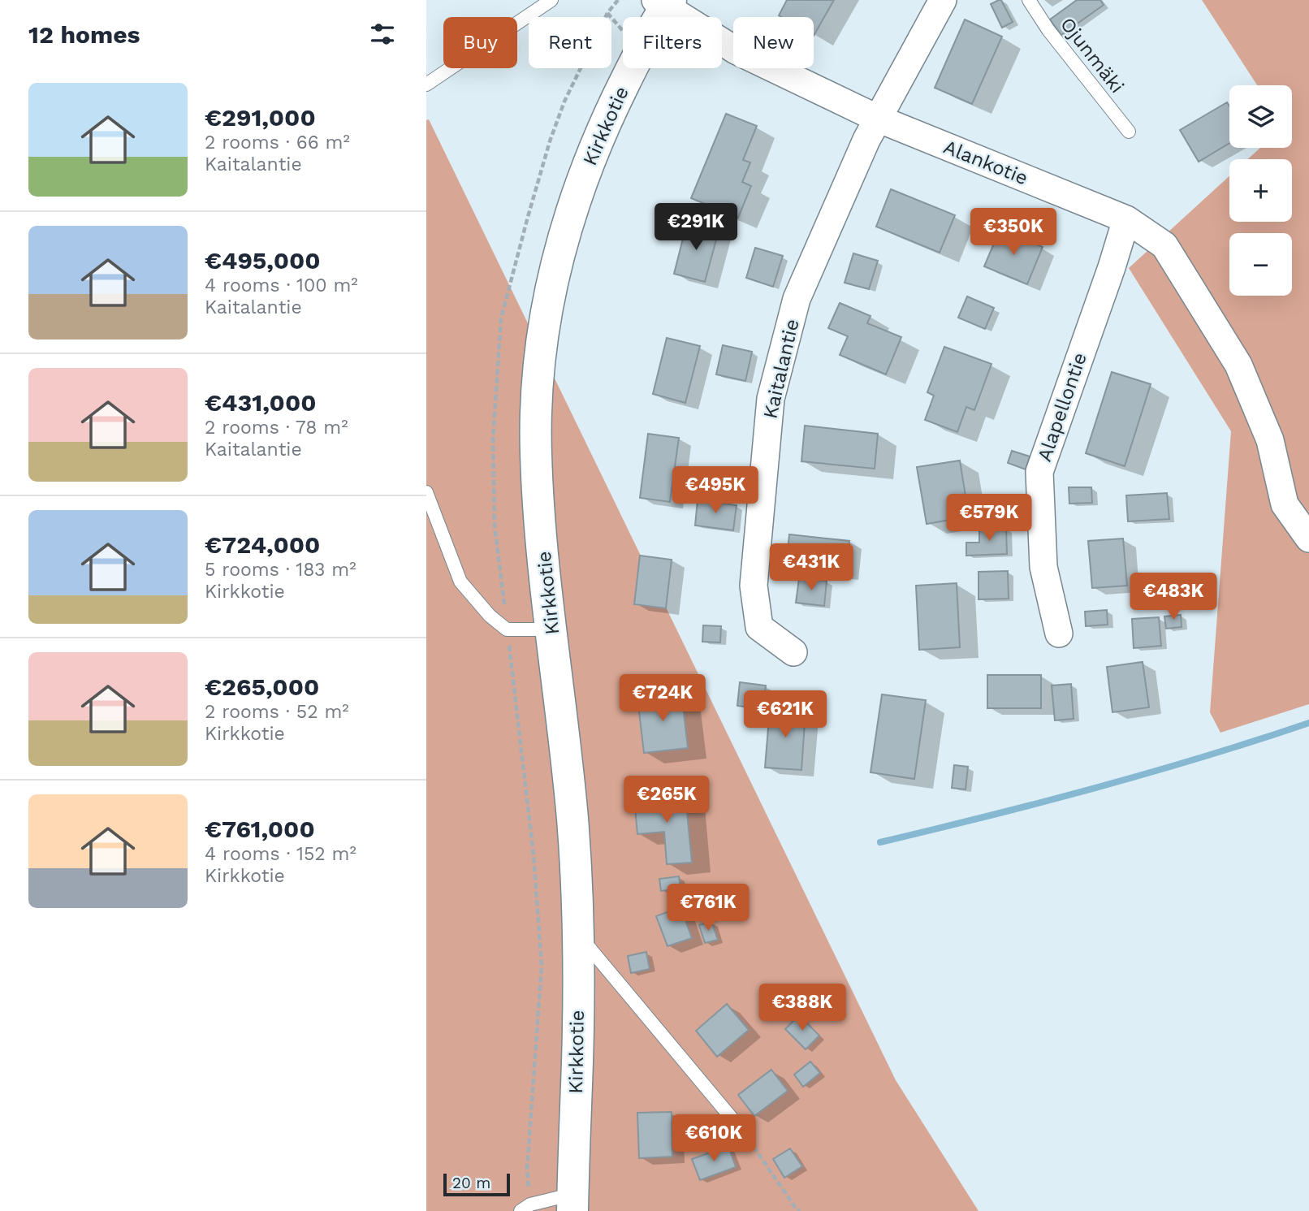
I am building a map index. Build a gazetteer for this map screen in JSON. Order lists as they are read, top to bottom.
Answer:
{
  "streets": {
    "street": [
      "Kirkkotie",
      "Alankotie",
      "Kaitalantie",
      "Alapellontie"
    ],
    "lane": ["Ojunmäki"]
  },
  "crossings": [
    ["Kirkkotie", "Alankotie"],
    ["Alankotie", "Kaitalantie"],
    ["Alankotie", "Alapellontie"]
  ],
  "scale_bar": "20 m",
  "page": {
    "heading": "12 homes",
    "chip": [
      "Buy",
      "Rent",
      "Filters",
      "New"
    ],
    "list": [
      {
        "name": "€291,000",
        "note": "2 rooms · 66 m² · Kaitalantie"
      },
      {
        "name": "€495,000",
        "note": "4 rooms · 100 m² · Kaitalantie"
      },
      {
        "name": "€431,000",
        "note": "2 rooms · 78 m² · Kaitalantie"
      },
      {
        "name": "€724,000",
        "note": "5 rooms · 183 m² · Kirkkotie"
      },
      {
        "name": "€265,000",
        "note": "2 rooms · 52 m² · Kirkkotie"
      },
      {
        "name": "€761,000",
        "note": "4 rooms · 152 m² · Kirkkotie"
      }
    ],
    "map_buttons": ["+", "−"],
    "price": [
      "€291K",
      "€350K",
      "€495K",
      "€579K",
      "€431K",
      "€483K",
      "€724K",
      "€621K",
      "€265K",
      "€761K",
      "€388K",
      "€610K"
    ],
    "scale": "20 m"
  }
}
